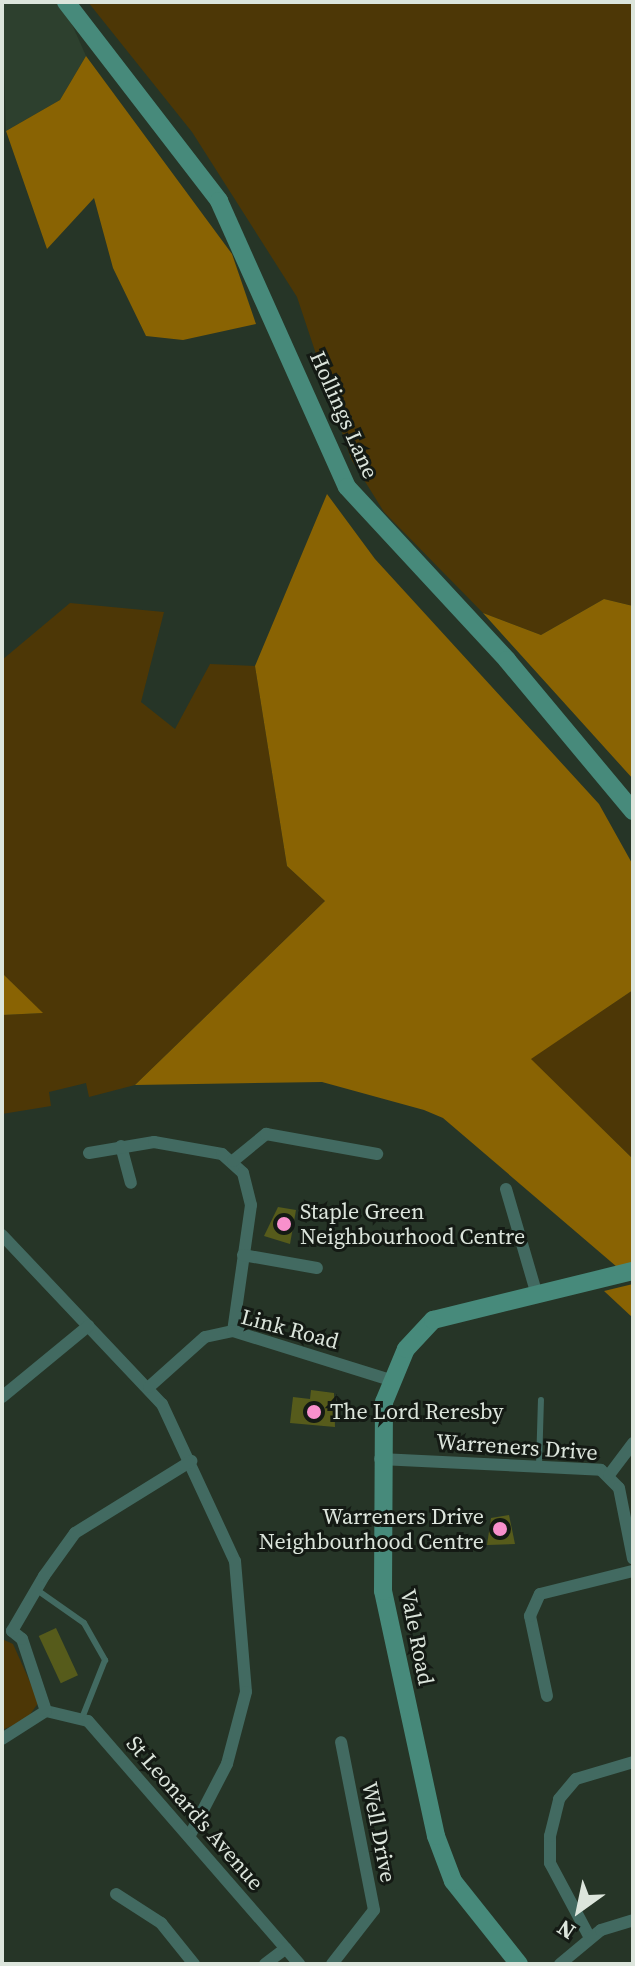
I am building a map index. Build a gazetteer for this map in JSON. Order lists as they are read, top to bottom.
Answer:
{
  "streets": {
    "street": [
      "Hollings Lane",
      "Link Road",
      "Warreners Drive",
      "Vale Road",
      "St Leonard's Avenue",
      "Well Drive"
    ]
  },
  "crossings": [
    ["Link Road", "Vale Road"],
    ["Warreners Drive", "Vale Road"]
  ],
  "places": ["Staple Green Neighbourhood Centre", "The Lord Reresby", "Warreners Drive Neighbourhood Centre"],
  "north": "bottom left"
}
